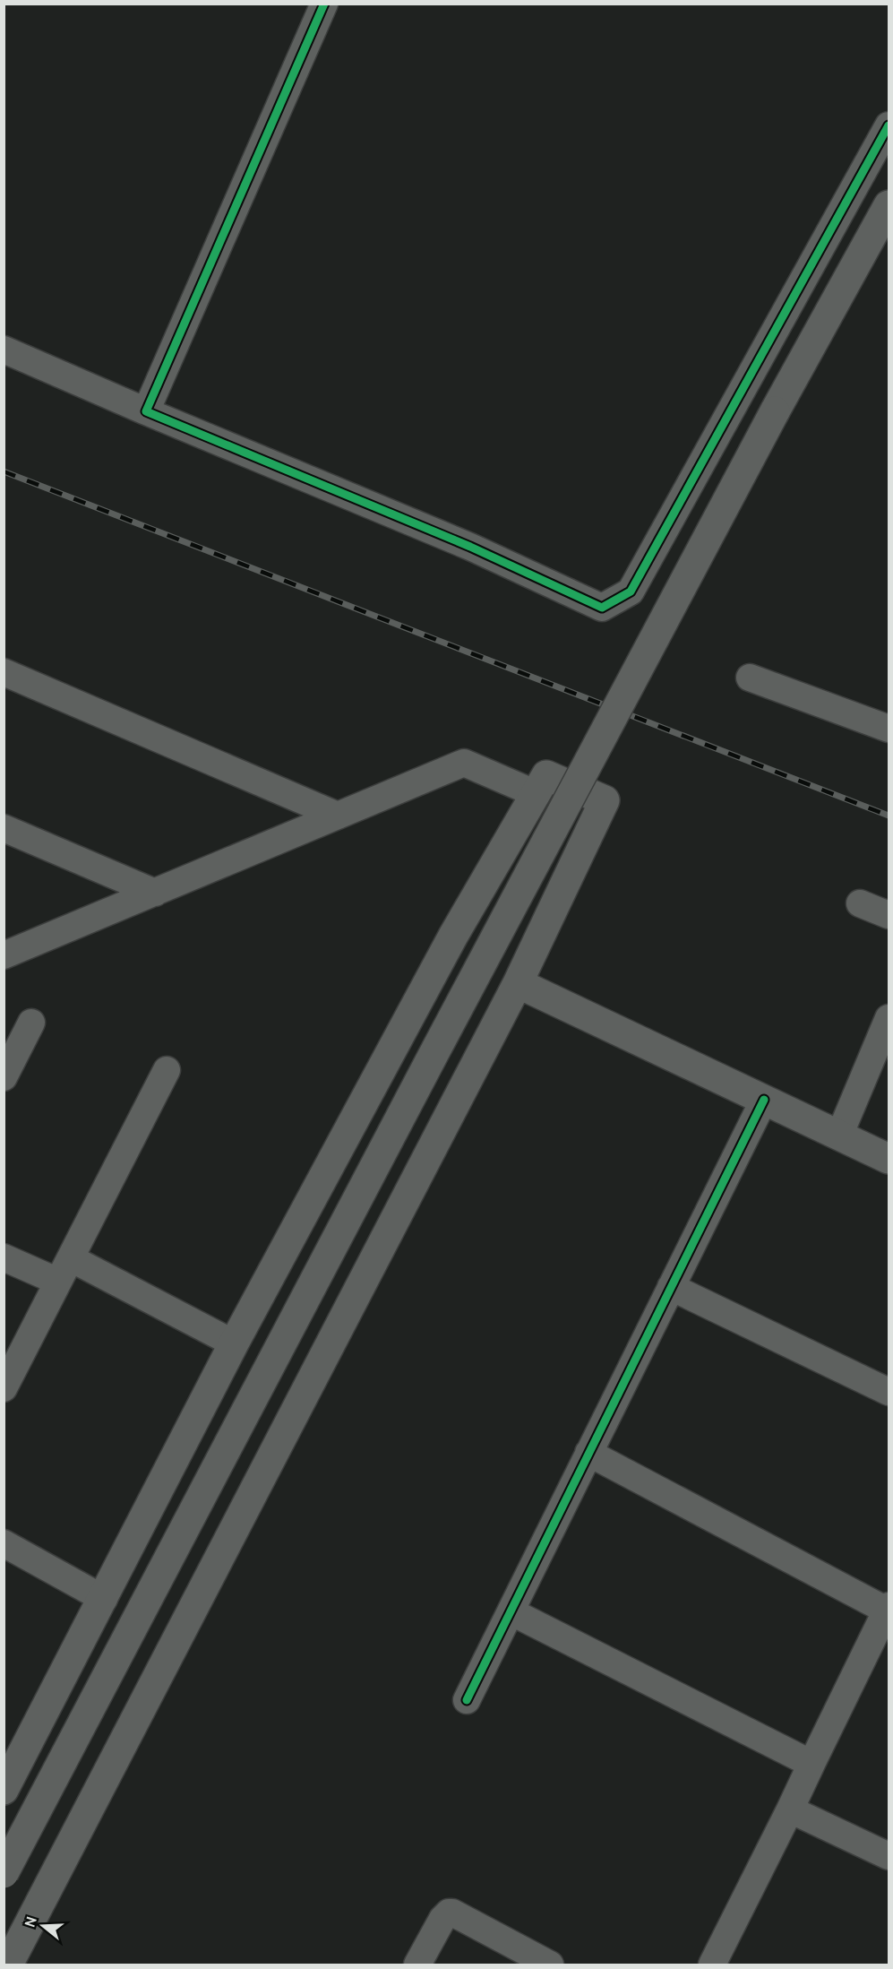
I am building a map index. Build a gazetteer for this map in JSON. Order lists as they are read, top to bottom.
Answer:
{
  "north": "left"
}
